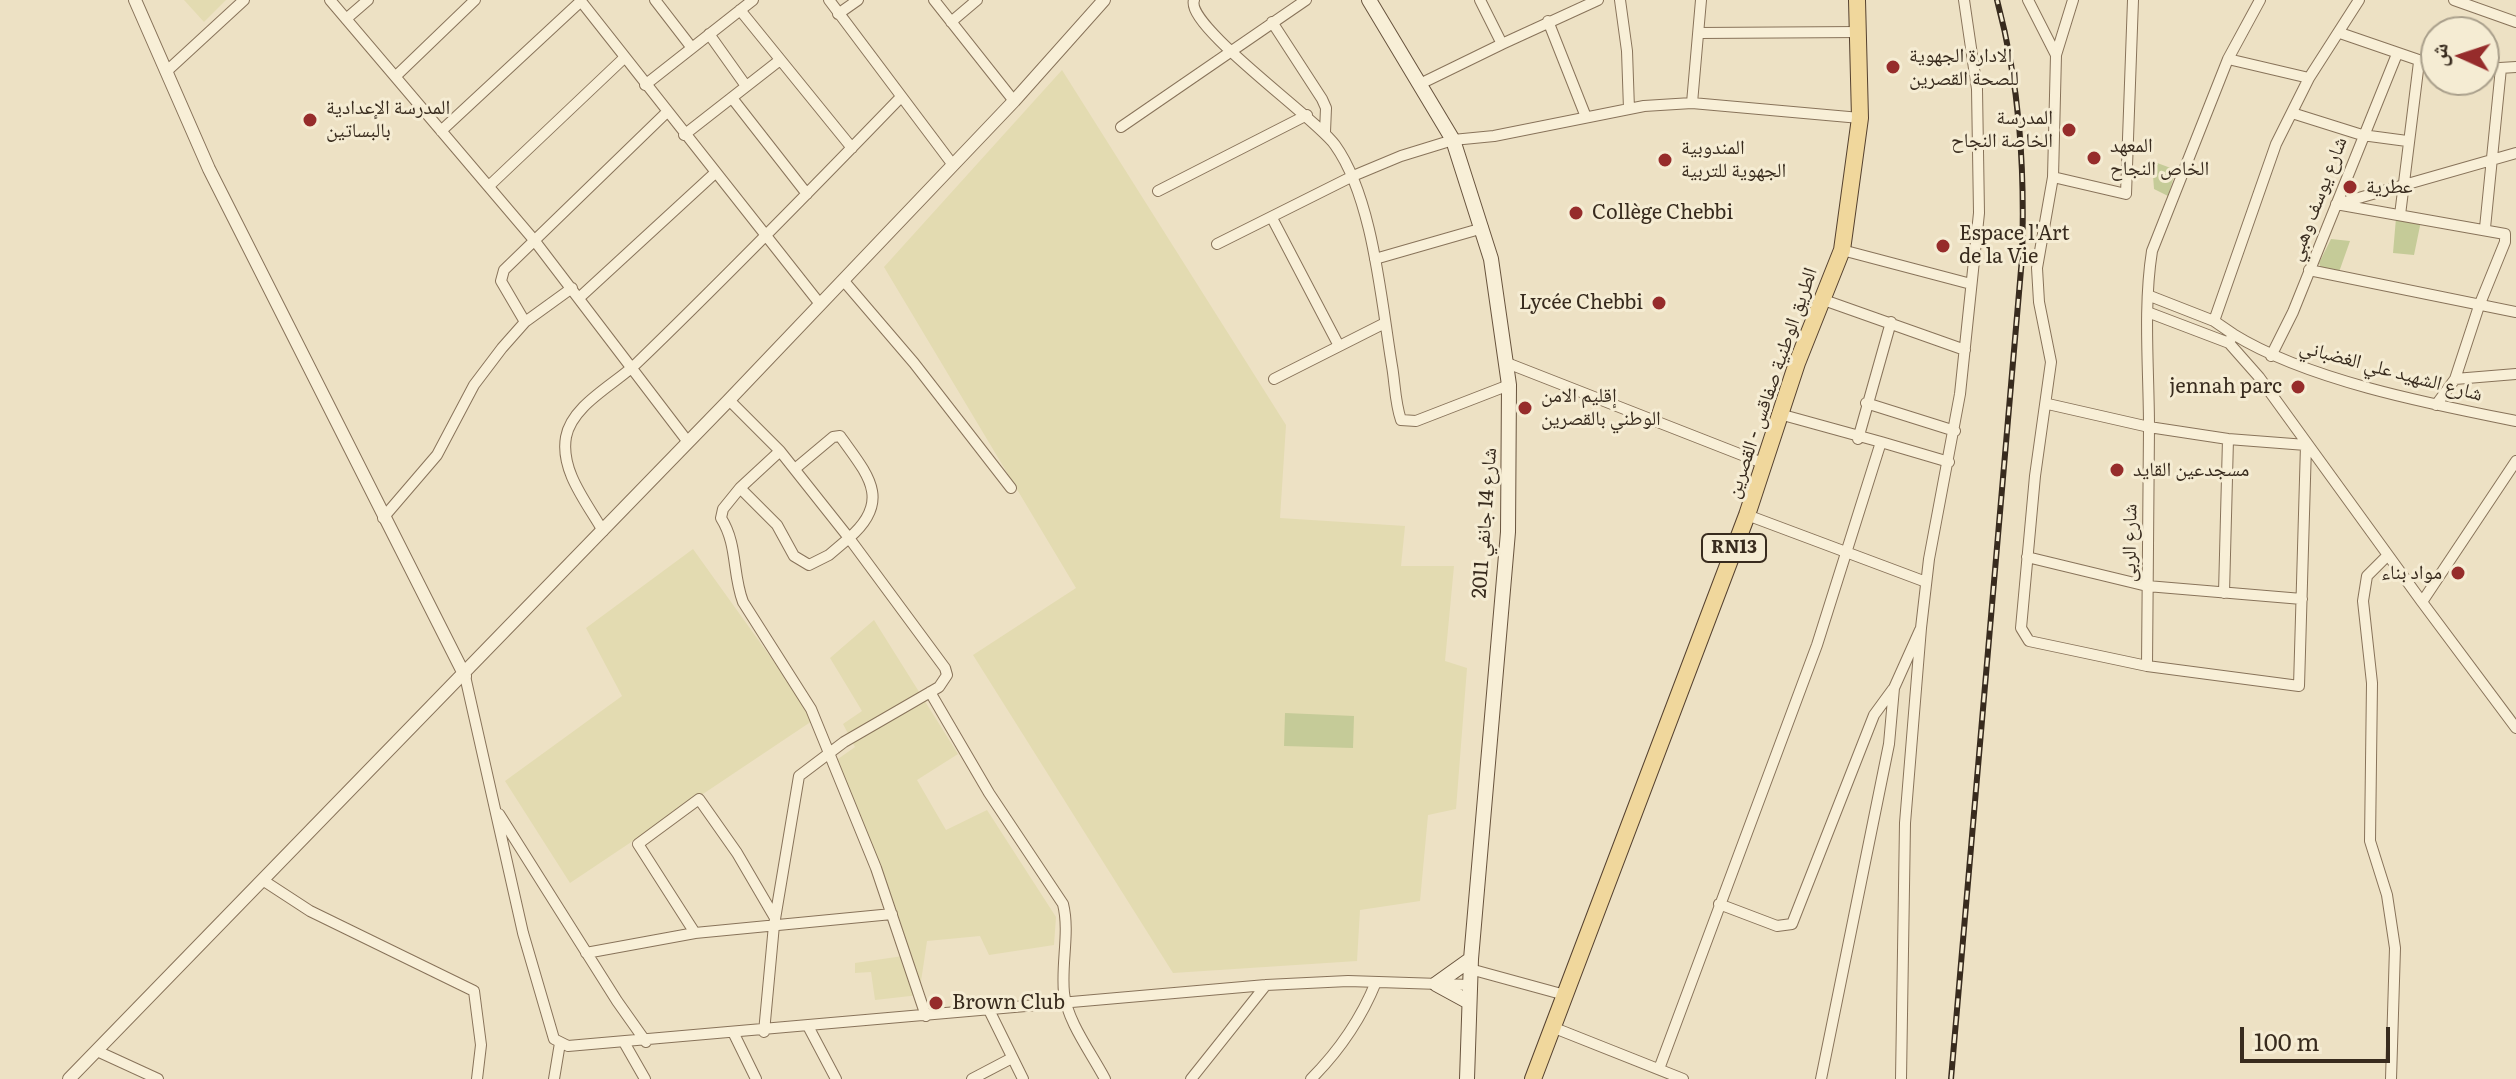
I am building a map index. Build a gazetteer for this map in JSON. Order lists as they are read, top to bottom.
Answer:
{
  "streets": {
    "main road": ["الطريق الوطنية صفاقس - القصرين", "شارع 14 جانفي 2011", "RN13"],
    "street": ["شارع يوسف وهبي", "شارع الشهيد علي الغضباني", "شارع الربى"]
  },
  "crossings": [
    ["شارع يوسف وهبي", "شارع الشهيد علي الغضباني"]
  ],
  "places": [
    "الادارة الجهوية للصحة القصرين",
    "المدرسة الإعدادية بالبساتين",
    "المدرسة الخاصة النجاح",
    "المعهد الخاص النجاح",
    "المندوبية الجهوية للتربية",
    "عطرية",
    "Collège Chebbi",
    "Espace l'Art de la Vie",
    "Lycée Chebbi",
    "jennah parc",
    "إقليم الامن الوطني بالقصرين",
    "مسجدعين القايد",
    "مواد بناء",
    "Brown Club"
  ],
  "scale_bar": "100 m",
  "north": "left"
}
